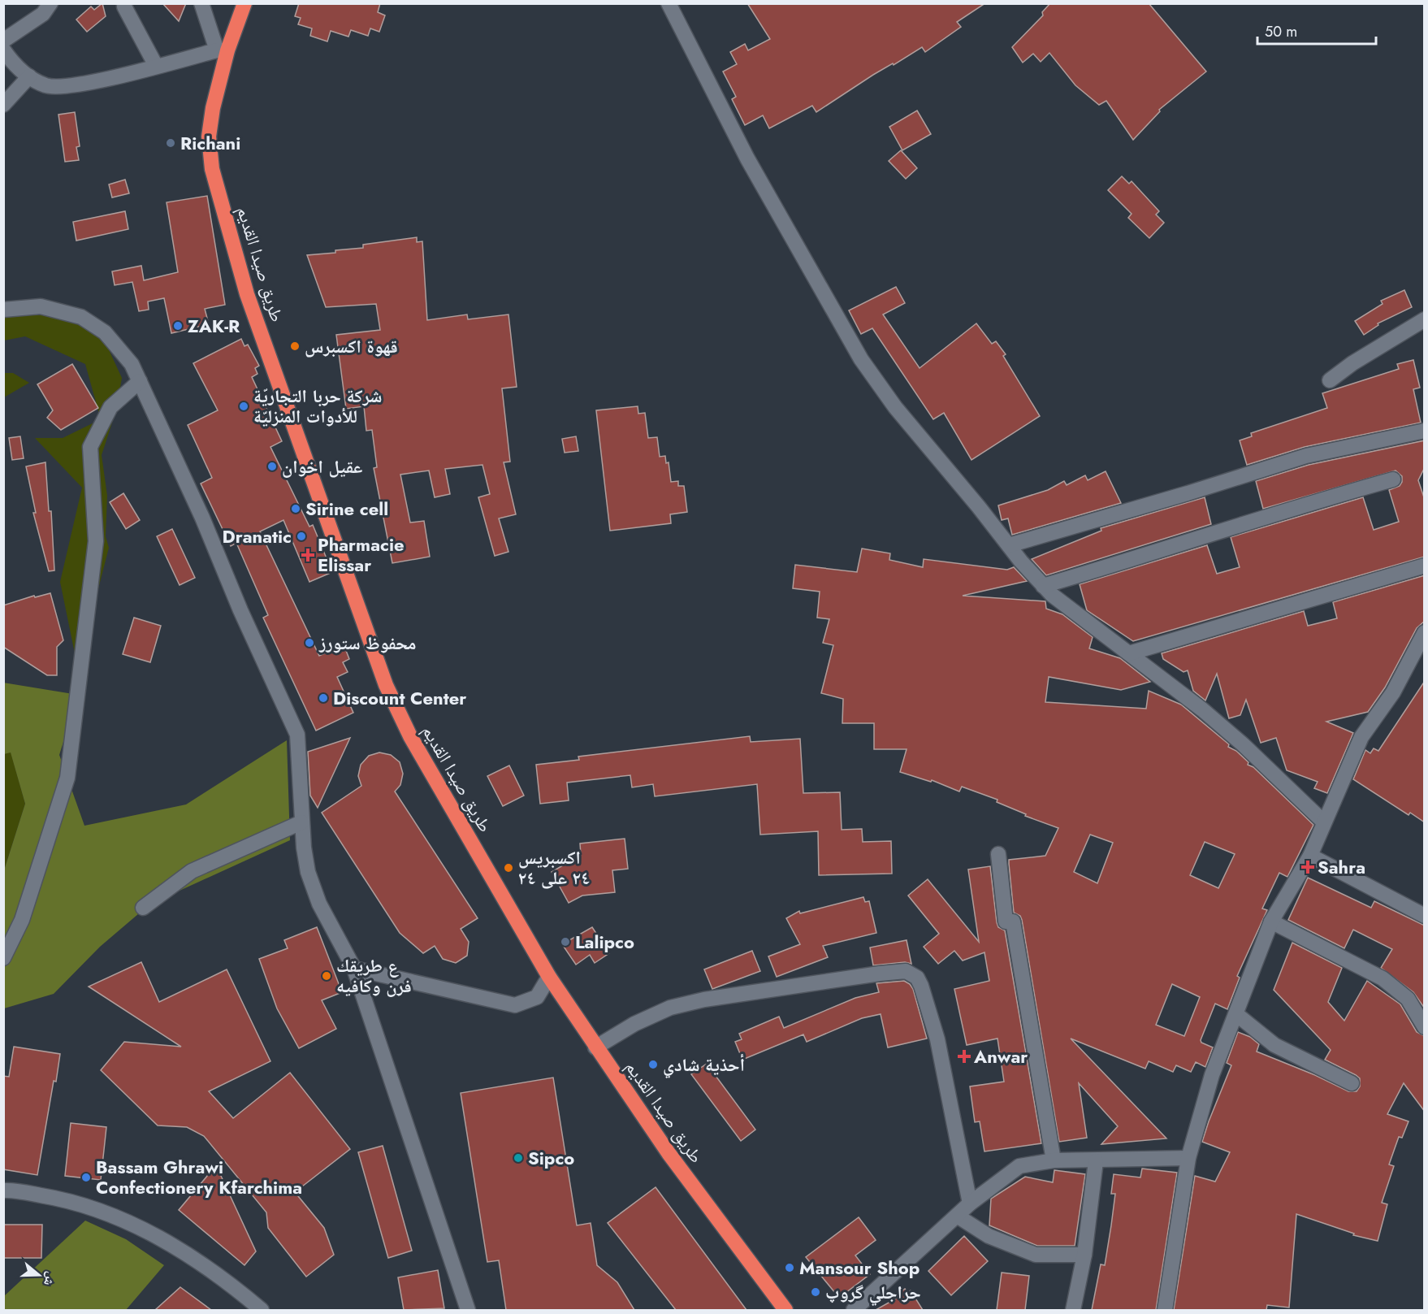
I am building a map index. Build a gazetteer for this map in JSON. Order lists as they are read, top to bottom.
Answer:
{
  "streets": {
    "highway": ["طريق صيدا القديم"]
  },
  "places": {
    "other": [
      "Richani",
      "ZAK-R",
      "قهوة اكسبرس",
      "شركة حربا التجاريّة للأدوات المنزليّة",
      "عقيل اخوان",
      "Sirine cell",
      "Dranatic",
      "محفوظ ستورز",
      "Discount Center",
      "اكسبريس ٢٤ على ٢٤",
      "Lalipco",
      "ع طريقك فرن وكافيه",
      "أحذية شادي",
      "Sipco",
      "Bassam Ghrawi Confectionery Kfarchima",
      "Mansour Shop",
      "حراجلي گروپ"
    ],
    "health": ["Pharmacie Elissar", "Sahra", "Anwar"]
  },
  "scale_bar": "50 m",
  "north": "right"
}
